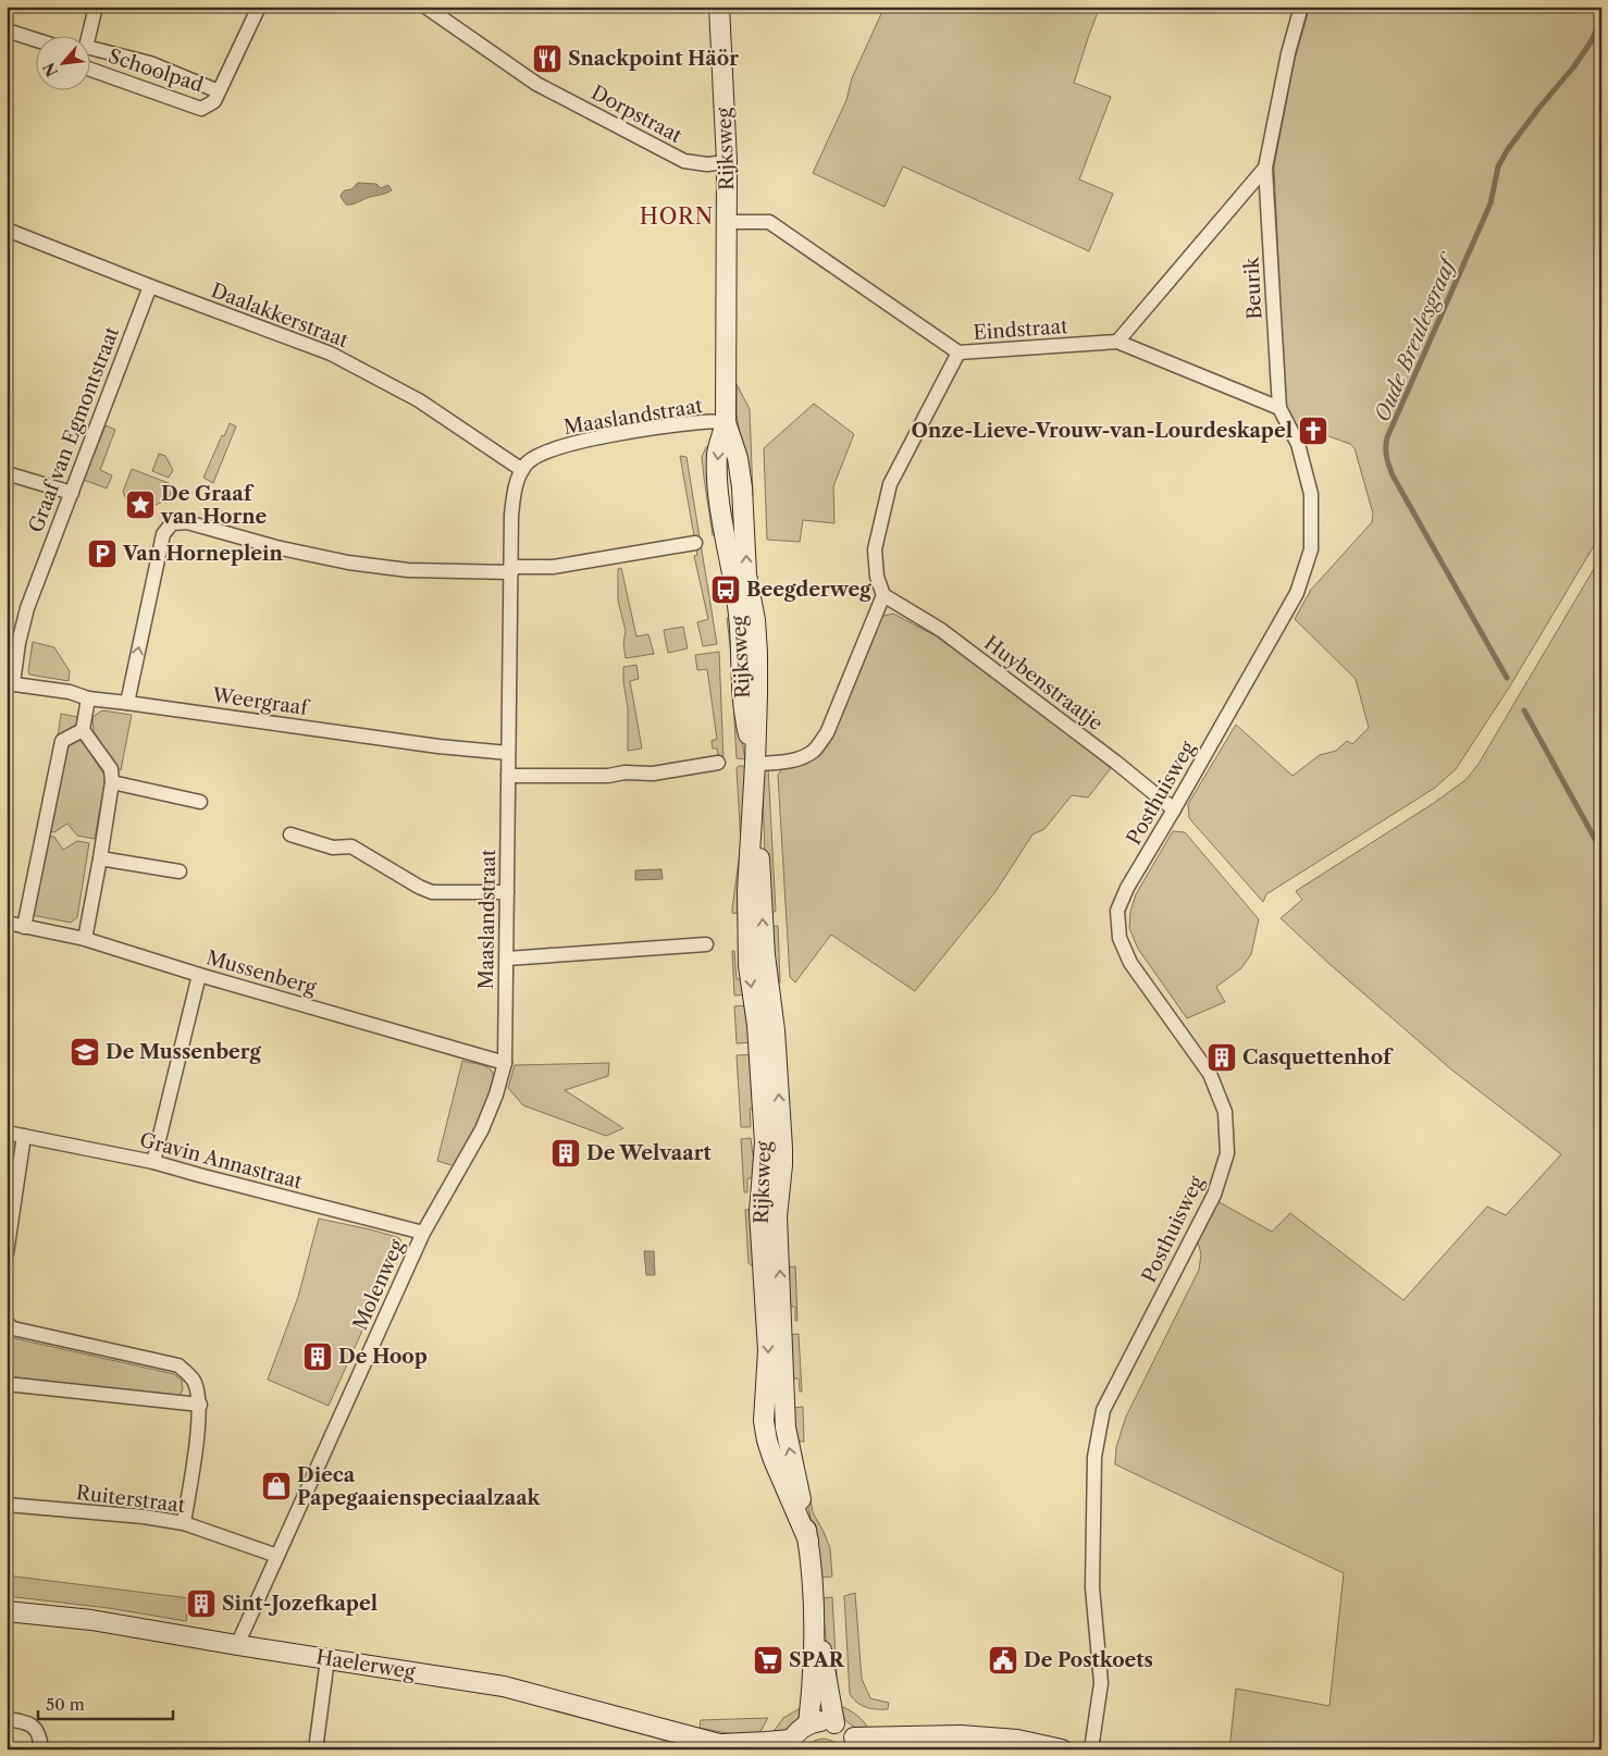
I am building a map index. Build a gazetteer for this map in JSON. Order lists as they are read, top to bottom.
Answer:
{
  "streets": {
    "main road": ["Rijksweg", "Haelerweg"],
    "street": [
      "Schoolpad",
      "Dorpstraat",
      "Beurik",
      "Daalakkerstraat",
      "Eindstraat",
      "Maaslandstraat",
      "Graaf van Egmontstraat",
      "Huybenstraatje",
      "Weergraaf",
      "Posthuisweg",
      "Mussenberg",
      "Gravin Annastraat",
      "Molenweg",
      "Ruiterstraat"
    ]
  },
  "crossings": [
    ["Dorpstraat", "Rijksweg"],
    ["Rijksweg", "Eindstraat"],
    ["Rijksweg", "Maaslandstraat"],
    ["Beurik", "Eindstraat"],
    ["Beurik", "Posthuisweg"],
    ["Daalakkerstraat", "Maaslandstraat"],
    ["Daalakkerstraat", "Graaf van Egmontstraat"],
    ["Eindstraat", "Posthuisweg"],
    ["Maaslandstraat", "Weergraaf"],
    ["Maaslandstraat", "Mussenberg"],
    ["Maaslandstraat", "Molenweg"],
    ["Graaf van Egmontstraat", "Weergraaf"],
    ["Huybenstraatje", "Posthuisweg"],
    ["Mussenberg", "Molenweg"],
    ["Gravin Annastraat", "Molenweg"],
    ["Molenweg", "Ruiterstraat"],
    ["Molenweg", "Haelerweg"]
  ],
  "districts": ["HORN"],
  "water": ["Oude Breulesgraaf"],
  "places": {
    "restaurant": ["Snackpoint Häör"],
    "church": ["Onze-Lieve-Vrouw-van-Lourdeskapel"],
    "place": ["De Graaf van Horne"],
    "parking": ["Van Horneplein"],
    "bus stop": ["Beegderweg"],
    "school or university": ["De Mussenberg"],
    "building": [
      "Casquettenhof",
      "De Welvaart",
      "De Hoop",
      "Sint-Jozefkapel"
    ],
    "shop": ["Dieca Papegaaienspeciaalzaak"],
    "supermarket": ["SPAR"],
    "public building": ["De Postkoets"]
  },
  "scale_bar": "50 m",
  "north": "bottom left"
}
